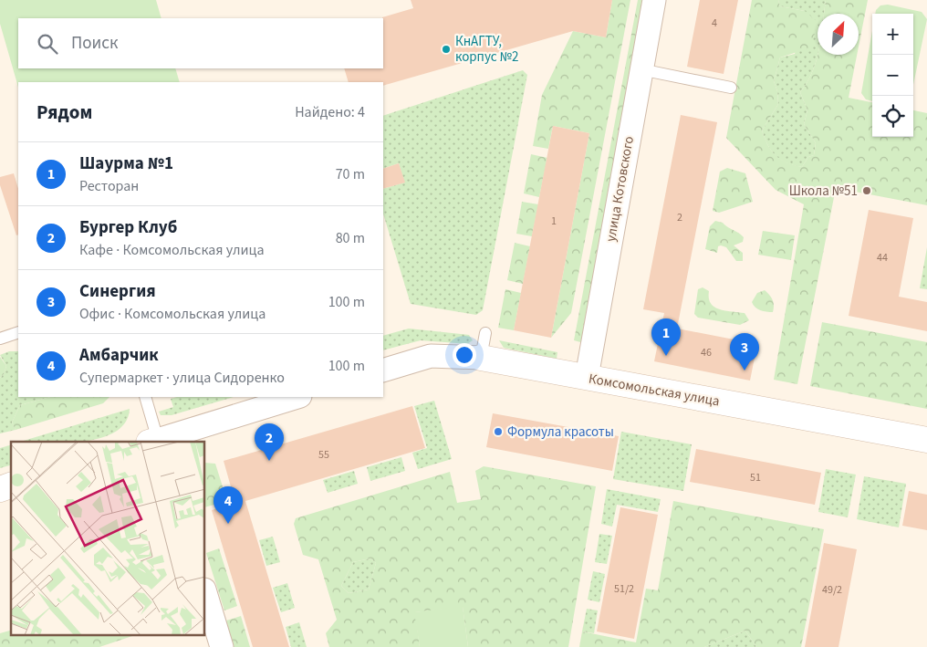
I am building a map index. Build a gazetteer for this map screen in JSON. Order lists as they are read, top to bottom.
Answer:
{
  "streets": {
    "street": ["улица Котовского", "Комсомольская улица"]
  },
  "crossings": [
    ["улица Котовского", "Комсомольская улица"]
  ],
  "places": ["КнАГТУ, корпус №2", "Школа №51", "Формула красоты"],
  "house_numbers": [
    "4",
    "2",
    "1",
    "44",
    "46",
    "55",
    "51",
    "51/2",
    "49/2"
  ],
  "north": "top right",
  "page": {
    "map_buttons": ["+", "−"],
    "search": "Поиск",
    "heading": ["Рядом", "Найдено: 4"],
    "list": [
      {
        "mark": "1",
        "name": "Шаурма №1",
        "note": "Ресторан",
        "value": "70 m"
      },
      {
        "mark": "2",
        "name": "Бургер Клуб",
        "note": "Кафе · Комсомольская улица",
        "value": "80 m"
      },
      {
        "mark": "3",
        "name": "Синергия",
        "note": "Офис · Комсомольская улица",
        "value": "100 m"
      },
      {
        "mark": "4",
        "name": "Амбарчик",
        "note": "Супермаркет · улица Сидоренко",
        "value": "100 m"
      }
    ],
    "pins": [
      "1",
      "3",
      "2",
      "4"
    ]
  }
}
